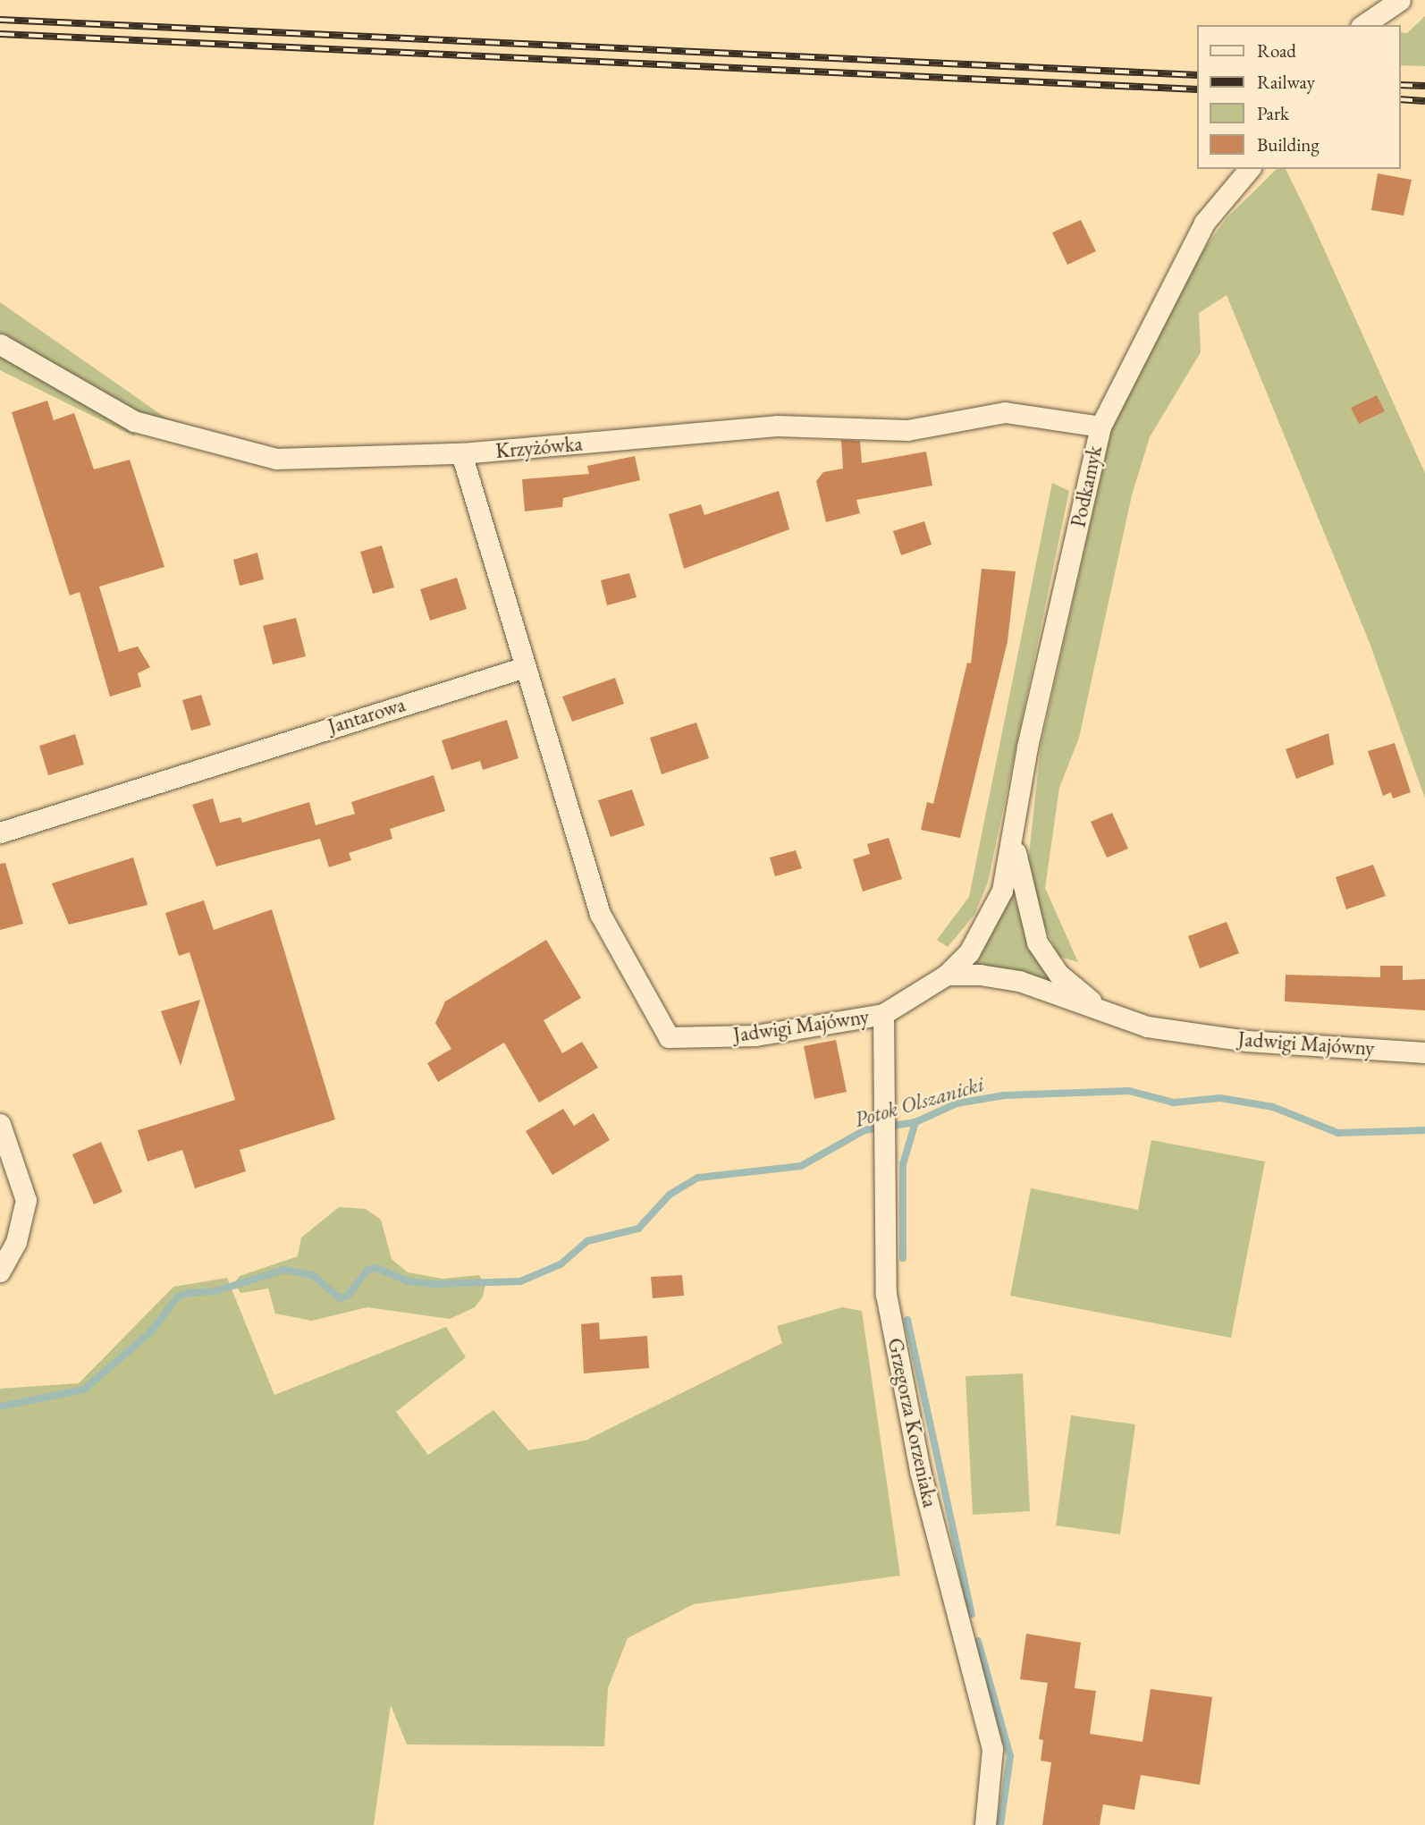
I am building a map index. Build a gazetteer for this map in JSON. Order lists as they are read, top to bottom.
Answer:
{
  "streets": {
    "street": [
      "Krzyżówka",
      "Podkamyk",
      "Jantarowa",
      "Jadwigi Majówny",
      "Grzegorza Korzeniaka"
    ]
  },
  "crossings": [
    ["Krzyżówka", "Podkamyk"],
    ["Podkamyk", "Jadwigi Majówny"],
    ["Jantarowa", "Jadwigi Majówny"],
    ["Jadwigi Majówny", "Grzegorza Korzeniaka"]
  ],
  "water": ["Potok Olszanicki"],
  "legend": [
    "Road",
    "Railway",
    "Park",
    "Building"
  ]
}
